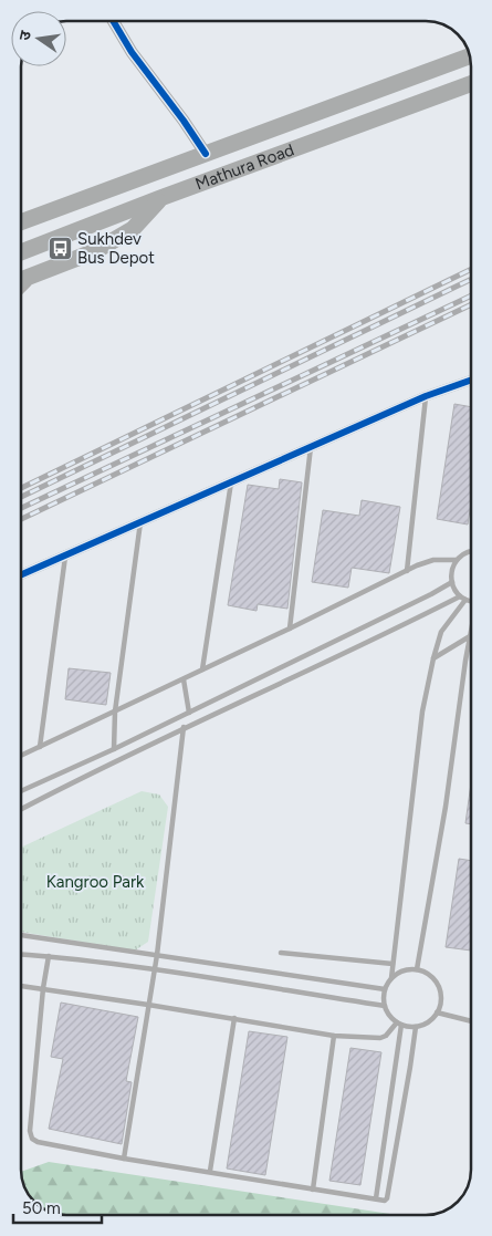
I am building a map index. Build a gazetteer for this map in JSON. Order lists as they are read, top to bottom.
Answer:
{
  "streets": {
    "highway": ["Mathura Road"]
  },
  "parks": ["Kangroo Park"],
  "places": {
    "bus stop": ["Sukhdev Bus Depot"]
  },
  "scale_bar": "50 m",
  "north": "left"
}
